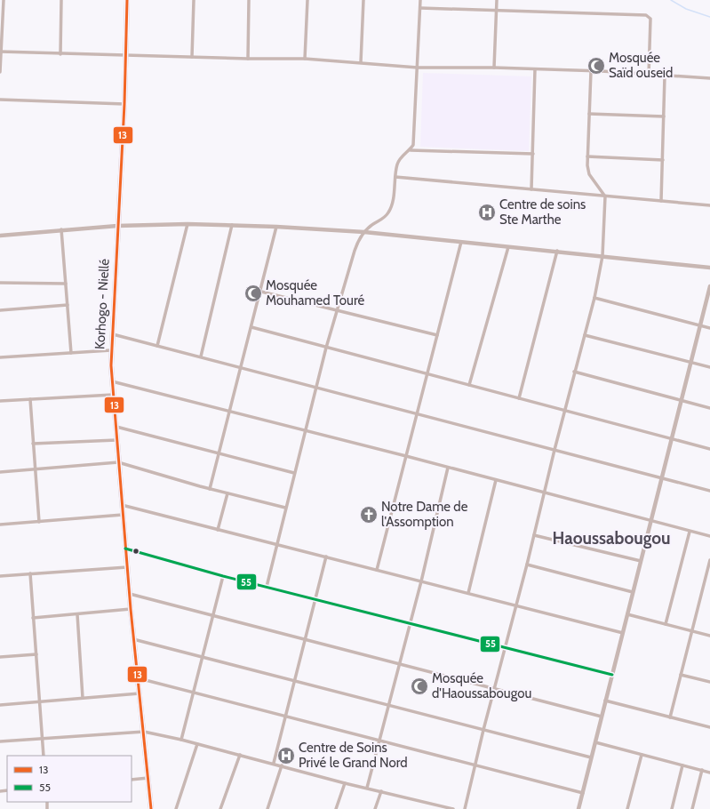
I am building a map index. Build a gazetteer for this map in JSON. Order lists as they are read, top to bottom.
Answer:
{
  "streets": {
    "main road": ["Korhogo - Niellé"]
  },
  "districts": ["Haoussabougou"],
  "places": {
    "mosque": ["Mosquée Saïd ouseid", "Mosquée Mouhamed Touré", "Mosquée d'Haoussabougou"],
    "hospital": ["Centre de soins Ste Marthe", "Centre de Soins Privé le Grand Nord"],
    "church": ["Notre Dame de l'Assomption"]
  },
  "lines": ["transit line 13", "transit line 55"],
  "legend": ["13", "55"]
}
